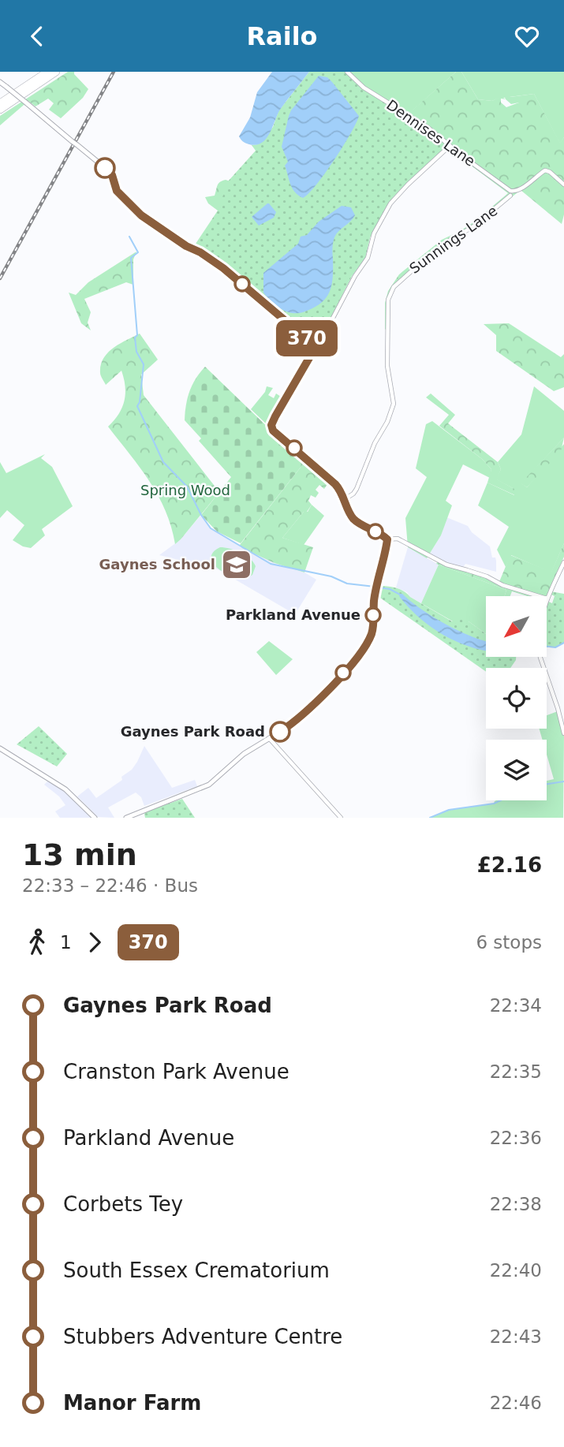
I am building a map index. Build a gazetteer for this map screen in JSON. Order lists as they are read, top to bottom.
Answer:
{
  "streets": {
    "street": ["Dennises Lane", "Sunnings Lane"]
  },
  "parks": ["Spring Wood"],
  "places": {
    "school or university": ["Gaynes School"],
    "other": ["Parkland Avenue", "Gaynes Park Road"]
  },
  "lines": ["bus line 370"],
  "north": "bottom left",
  "page": {
    "header": "Railo",
    "on_map": "370",
    "heading": ["13 min", "22:33 – 22:46 · Bus", "£2.16"],
    "legs": ["1", "370", "6 stops"],
    "list": [
      {
        "name": "Gaynes Park Road",
        "value": "22:34"
      },
      {
        "name": "Cranston Park Avenue",
        "value": "22:35"
      },
      {
        "name": "Parkland Avenue",
        "value": "22:36"
      },
      {
        "name": "Corbets Tey",
        "value": "22:38"
      },
      {
        "name": "South Essex Crematorium",
        "value": "22:40"
      },
      {
        "name": "Stubbers Adventure Centre",
        "value": "22:43"
      },
      {
        "name": "Manor Farm",
        "value": "22:46"
      }
    ]
  }
}
